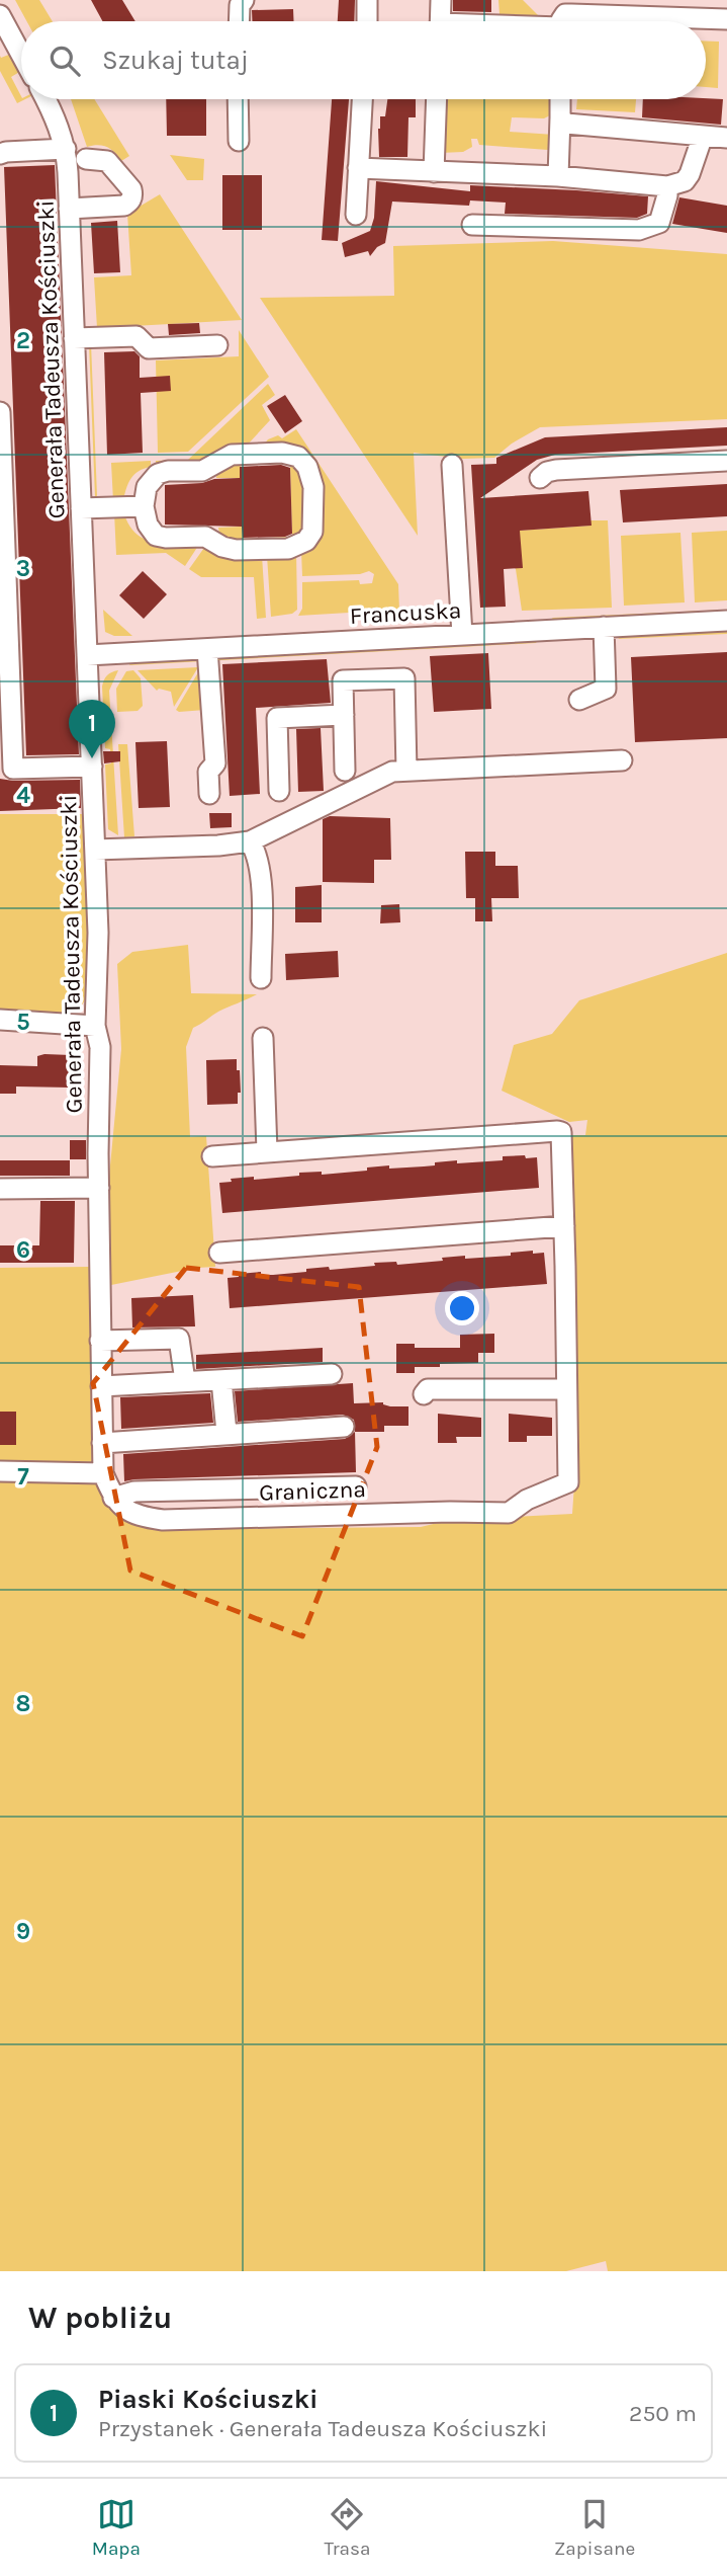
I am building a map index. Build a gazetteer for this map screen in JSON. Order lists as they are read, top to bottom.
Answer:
{
  "streets": {
    "street": ["Generała Tadeusza Kościuszki", "Francuska", "Graniczna"]
  },
  "crossings": [
    ["Generała Tadeusza Kościuszki", "Francuska"]
  ],
  "page": {
    "search": "Szukaj tutaj",
    "pins": "1",
    "heading": "W pobliżu",
    "list": [
      {
        "mark": "1",
        "name": "Piaski Kościuszki",
        "note": "Przystanek · Generała Tadeusza Kościuszki",
        "value": "250 m"
      }
    ],
    "nav": ["Mapa", "Trasa", "Zapisane"]
  },
  "grid": {
    "rows": [
      "2",
      "3",
      "4",
      "5",
      "6",
      "7",
      "8",
      "9"
    ]
  }
}
